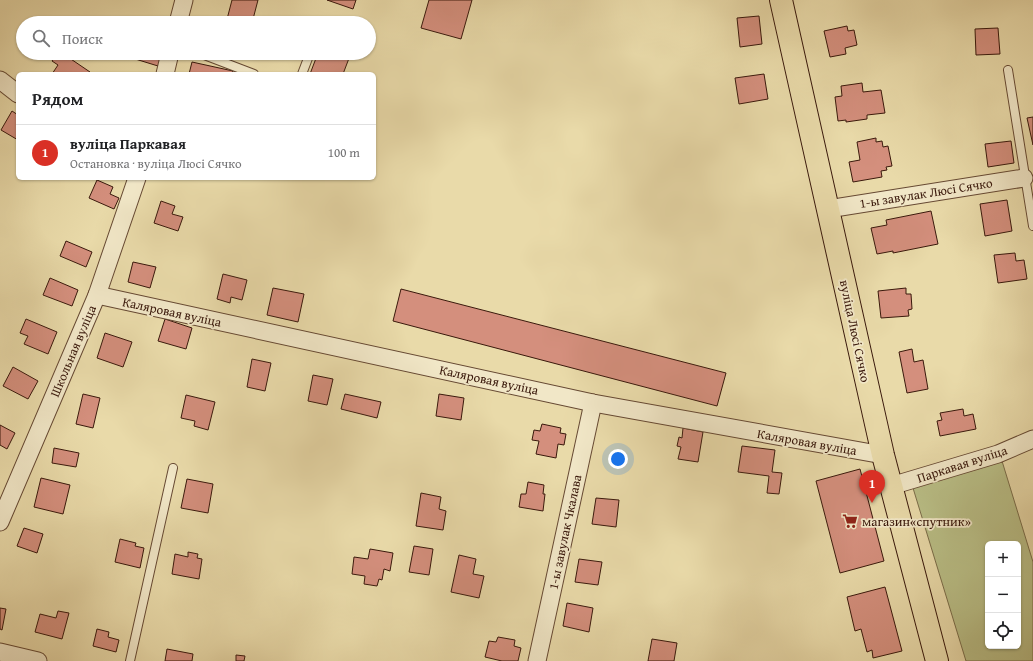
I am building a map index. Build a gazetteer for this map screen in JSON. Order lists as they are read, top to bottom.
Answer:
{
  "streets": {
    "main road": ["вуліца Люсі Сячко"],
    "street": [
      "1-ы завулак Люсі Сячко",
      "Каляровая вуліца",
      "Школьная вуліца",
      "Паркавая вуліца",
      "1-ы завулак Чкалава"
    ]
  },
  "crossings": [
    ["1-ы завулак Люсі Сячко", "вуліца Люсі Сячко"],
    ["Каляровая вуліца", "вуліца Люсі Сячко"],
    ["Каляровая вуліца", "Школьная вуліца"],
    ["Каляровая вуліца", "1-ы завулак Чкалава"],
    ["вуліца Люсі Сячко", "Паркавая вуліца"]
  ],
  "places": {
    "supermarket": ["магазин«спутник»"]
  },
  "page": {
    "search": "Поиск",
    "heading": "Рядом",
    "list": [
      {
        "mark": "1",
        "name": "вуліца Паркавая",
        "note": "Остановка · вуліца Люсі Сячко",
        "value": "100 m"
      }
    ],
    "pins": "1",
    "map_buttons": ["+", "−"]
  }
}
